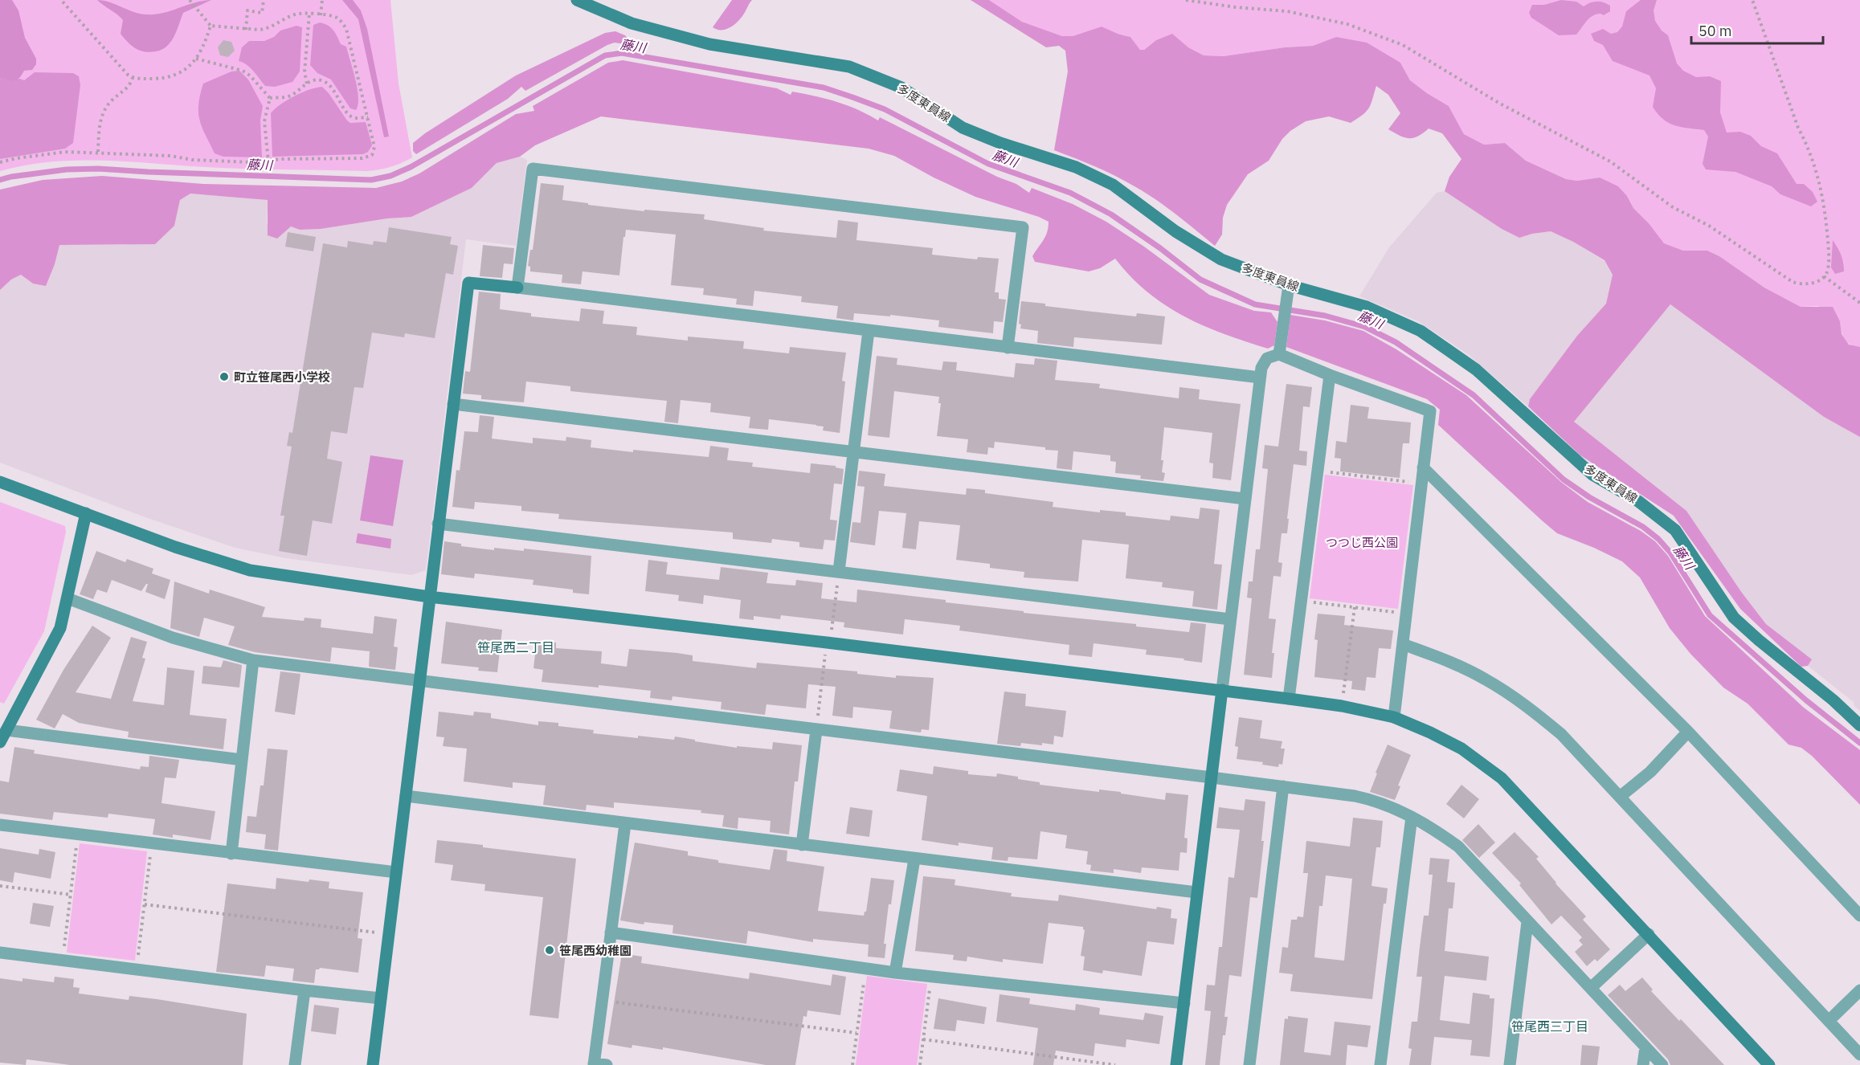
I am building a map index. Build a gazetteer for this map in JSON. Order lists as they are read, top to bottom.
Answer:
{
  "streets": {
    "street": ["多度東員線"]
  },
  "districts": ["笹尾西二丁目", "笹尾西三丁目"],
  "water": ["藤川"],
  "parks": ["つつじ西公園"],
  "places": ["町立笹尾西小学校", "笹尾西幼稚園"],
  "scale_bar": "50 m"
}
